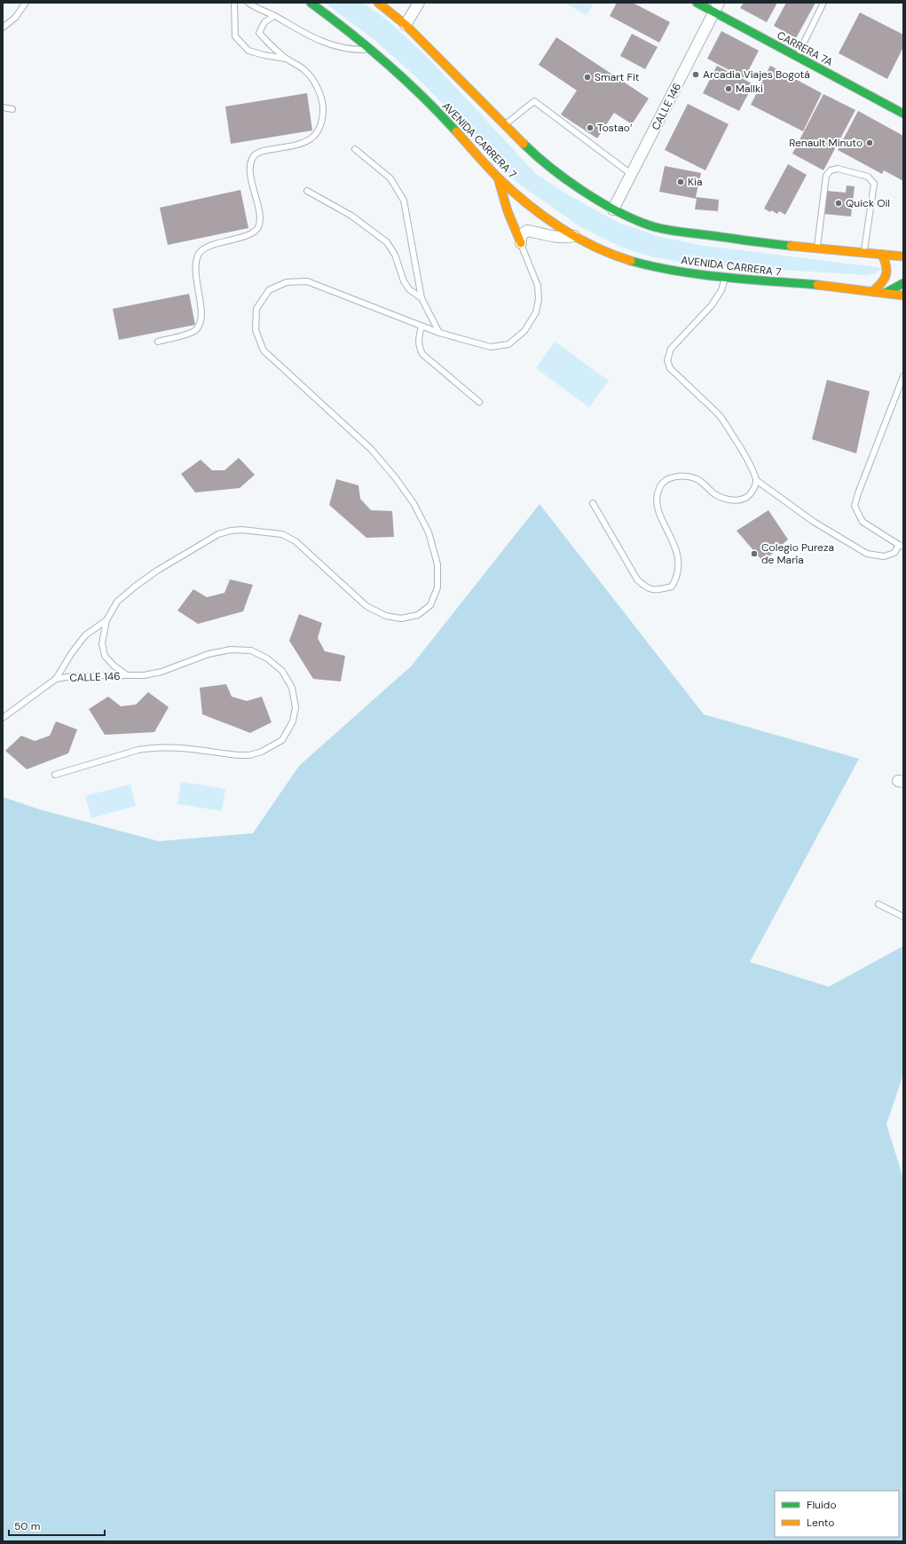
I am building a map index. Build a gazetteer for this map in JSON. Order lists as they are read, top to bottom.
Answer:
{
  "streets": {
    "main road": ["CARRERA 7A", "AVENIDA CARRERA 7"],
    "street": ["CALLE 146"]
  },
  "crossings": [
    ["CARRERA 7A", "CALLE 146"]
  ],
  "places": [
    "Arcadia Viajes Bogotá",
    "Smart Fit",
    "Mallki",
    "Tostao’",
    "Renault Minuto",
    "Kia",
    "Quick Oil",
    "Colegio Pureza de María"
  ],
  "legend": ["Fluido", "Lento"],
  "scale_bar": "50 m"
}
